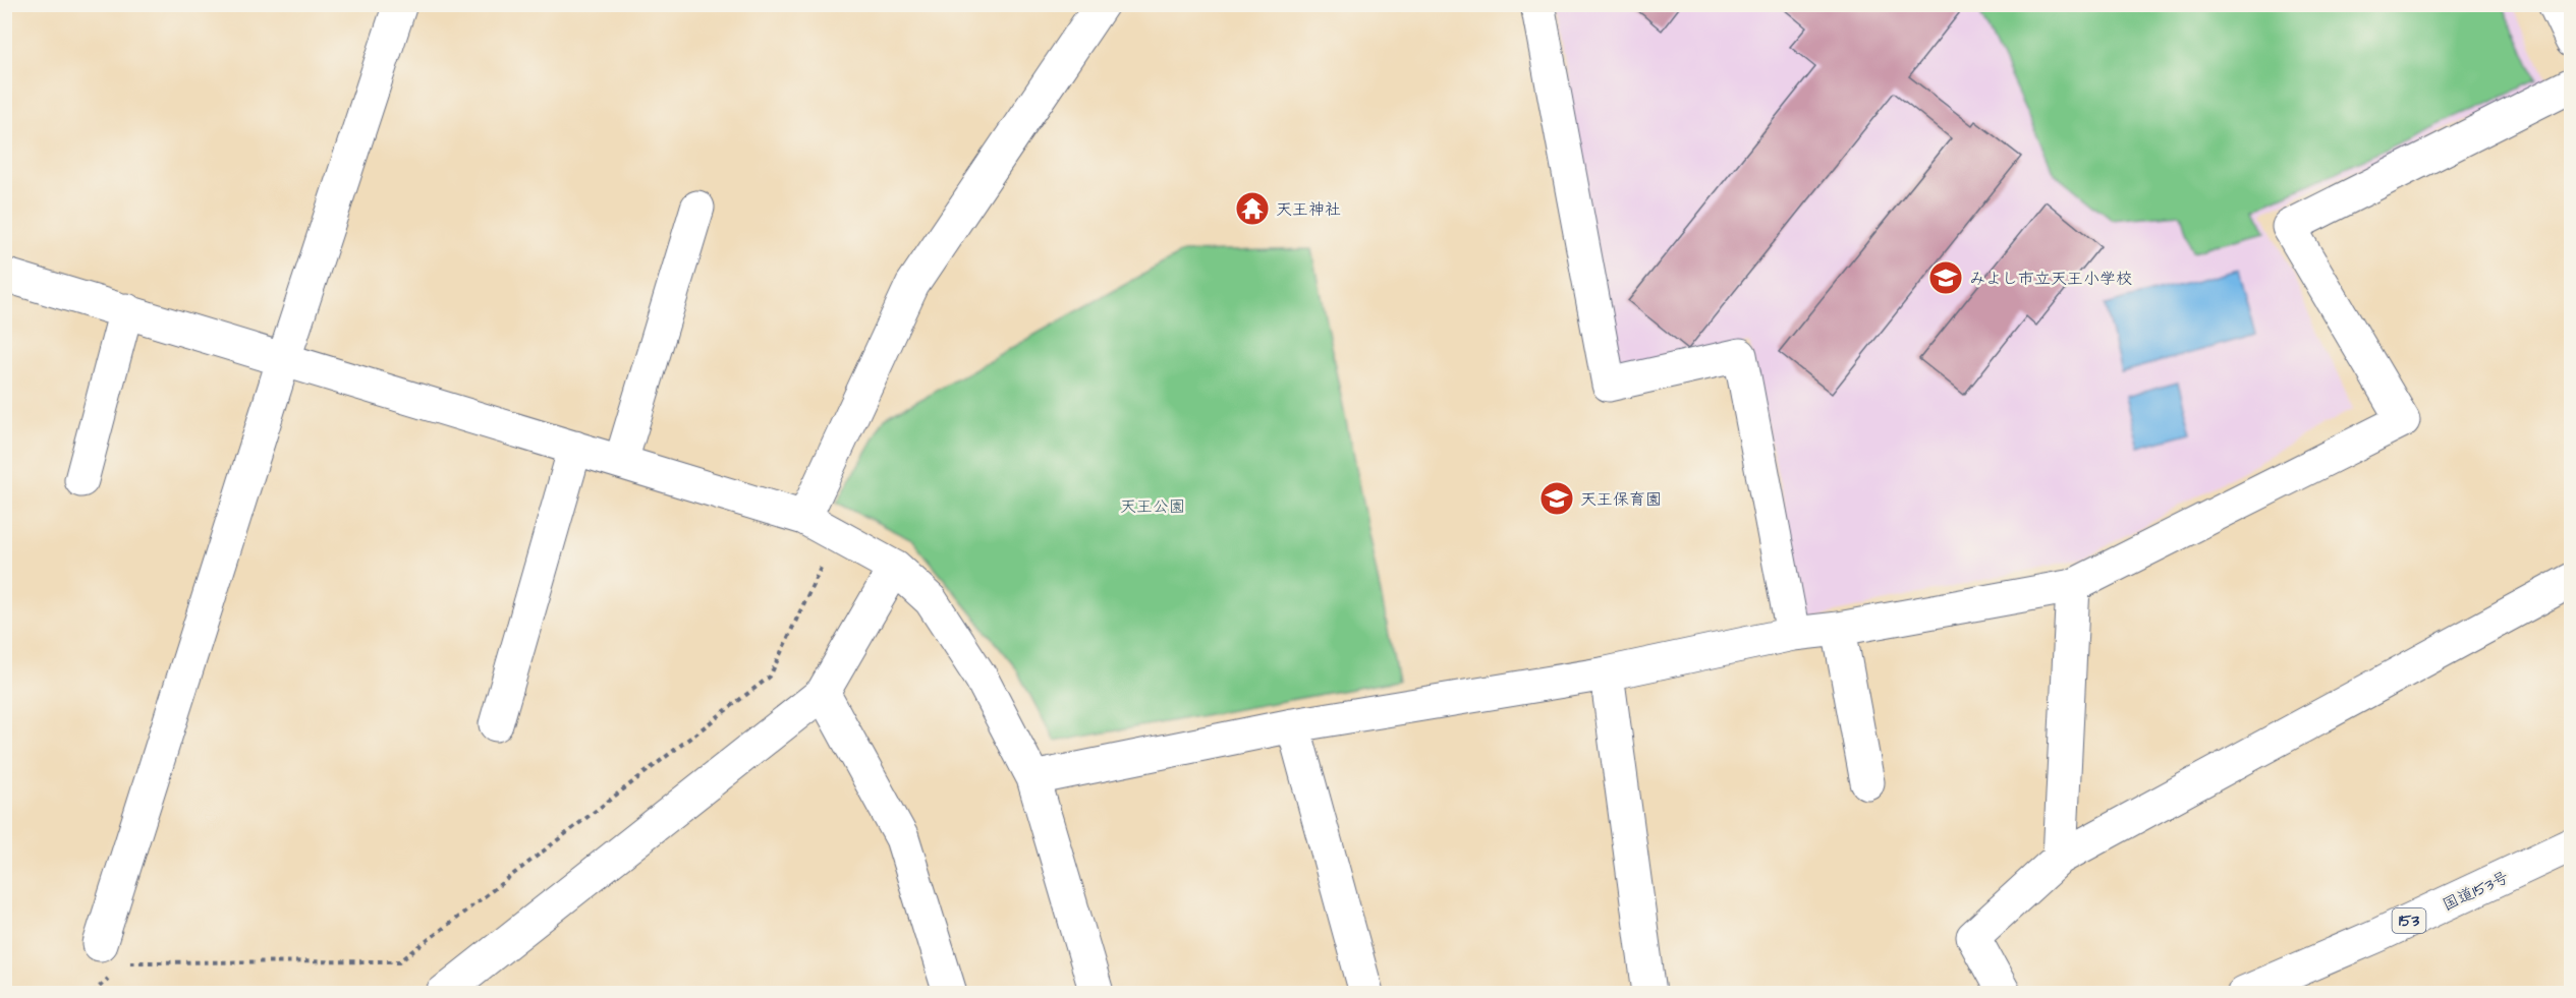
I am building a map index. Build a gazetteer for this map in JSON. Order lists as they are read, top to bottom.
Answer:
{
  "streets": {
    "main road": ["国道153号", "153"]
  },
  "crossings": [
    ["国道153号", "153"]
  ],
  "parks": ["天王公園"],
  "places": {
    "temple": ["天王神社"],
    "school or university": ["みよし市立天王小学校", "天王保育園"]
  }
}
